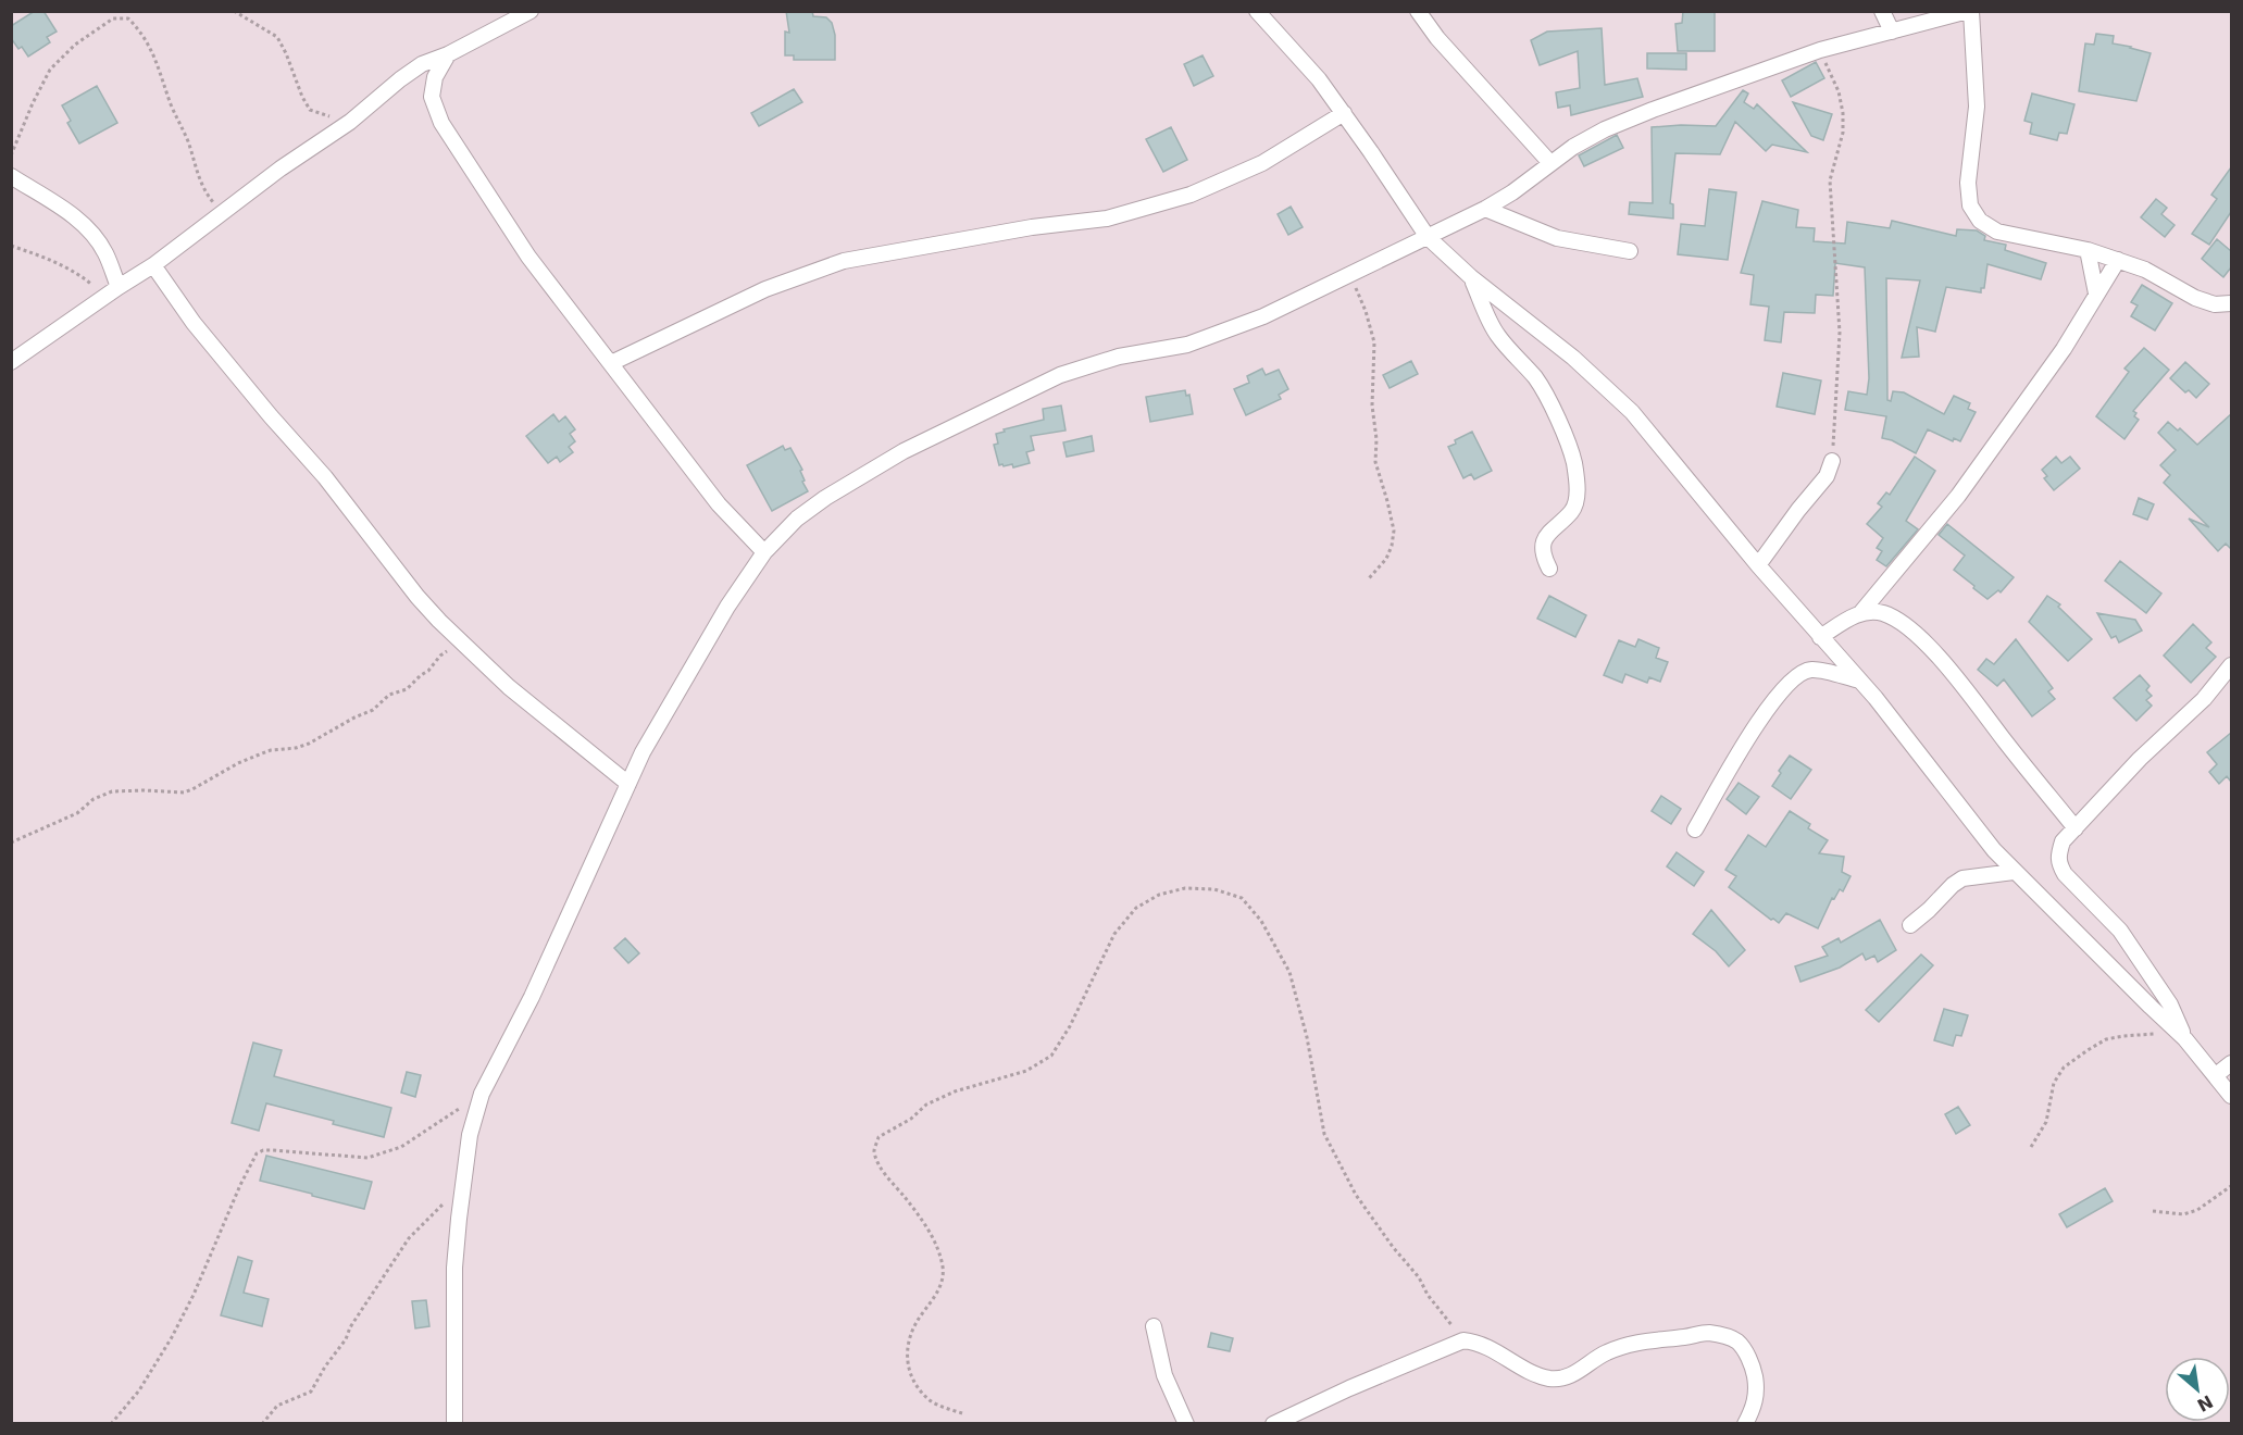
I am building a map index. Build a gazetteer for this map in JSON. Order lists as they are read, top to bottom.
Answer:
{
  "north": "bottom right"
}
